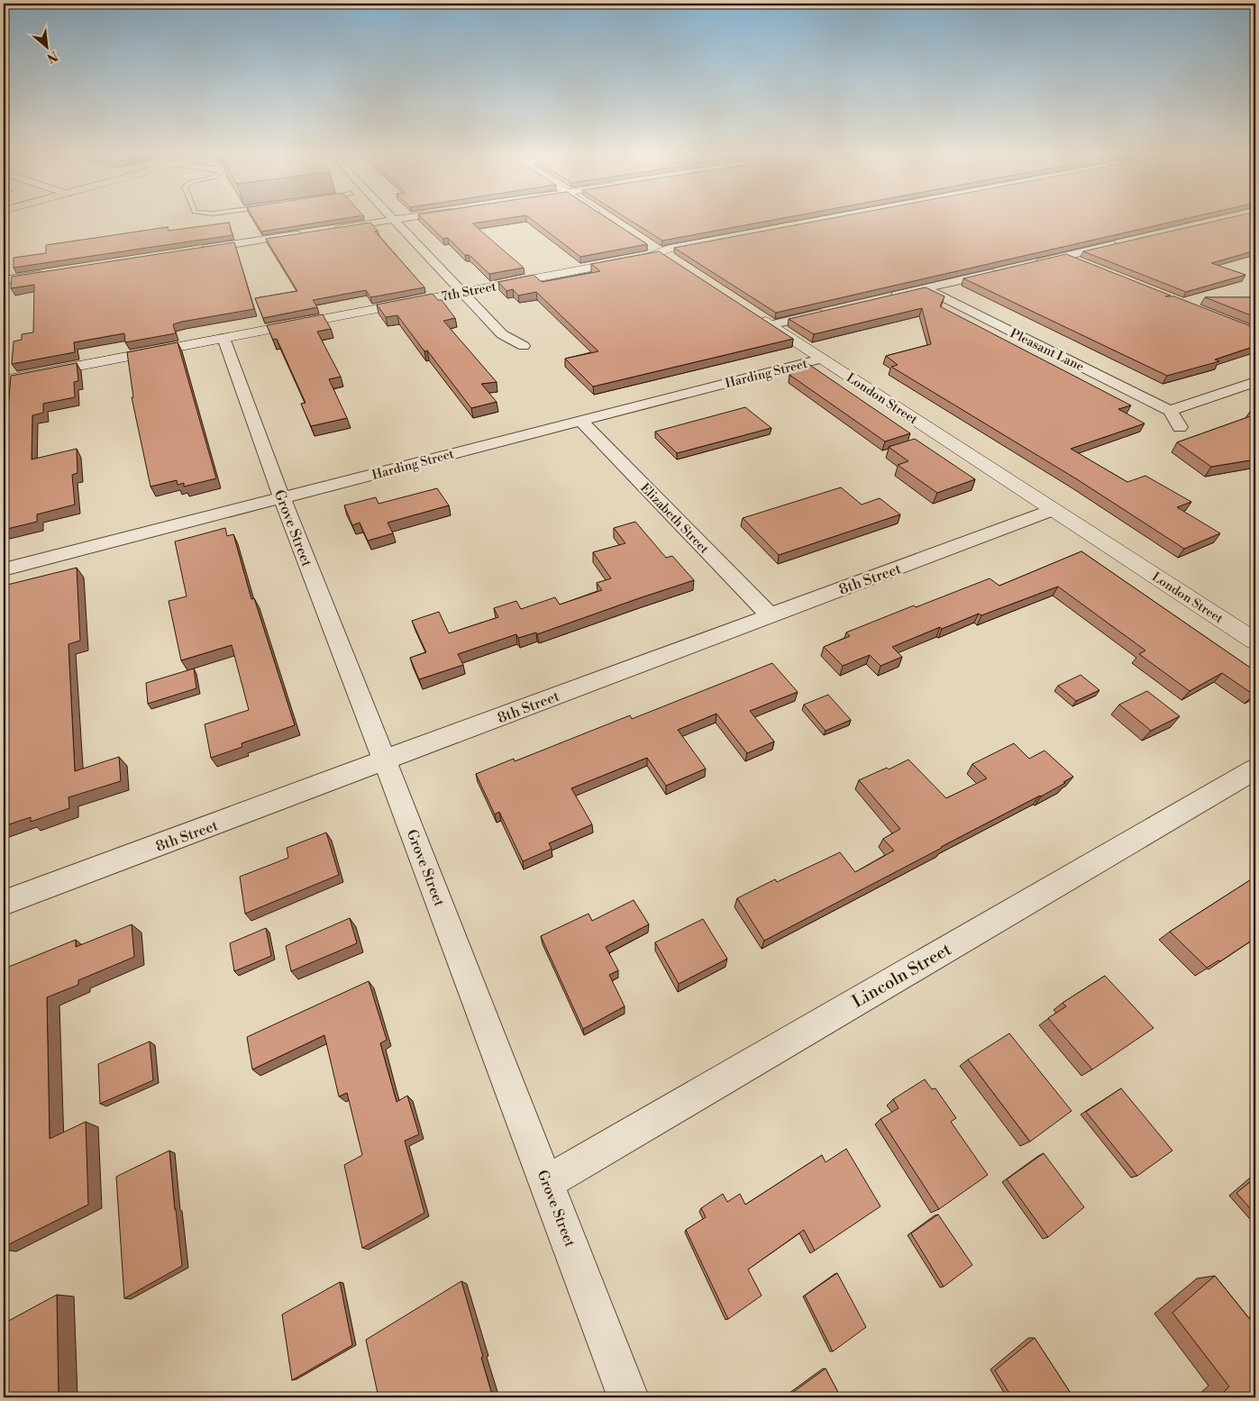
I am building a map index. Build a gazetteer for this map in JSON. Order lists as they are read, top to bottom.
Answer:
{
  "streets": {
    "street": [
      "7th Street",
      "Pleasant Lane",
      "Harding Street",
      "London Street",
      "Elizabeth Street",
      "Grove Street",
      "8th Street",
      "Lincoln Street"
    ]
  },
  "crossings": [
    ["7th Street", "Grove Street"],
    ["Harding Street", "London Street"],
    ["Harding Street", "Elizabeth Street"],
    ["Harding Street", "Grove Street"],
    ["London Street", "8th Street"],
    ["Elizabeth Street", "8th Street"],
    ["Grove Street", "8th Street"],
    ["Grove Street", "Lincoln Street"]
  ],
  "north": "bottom right"
}
